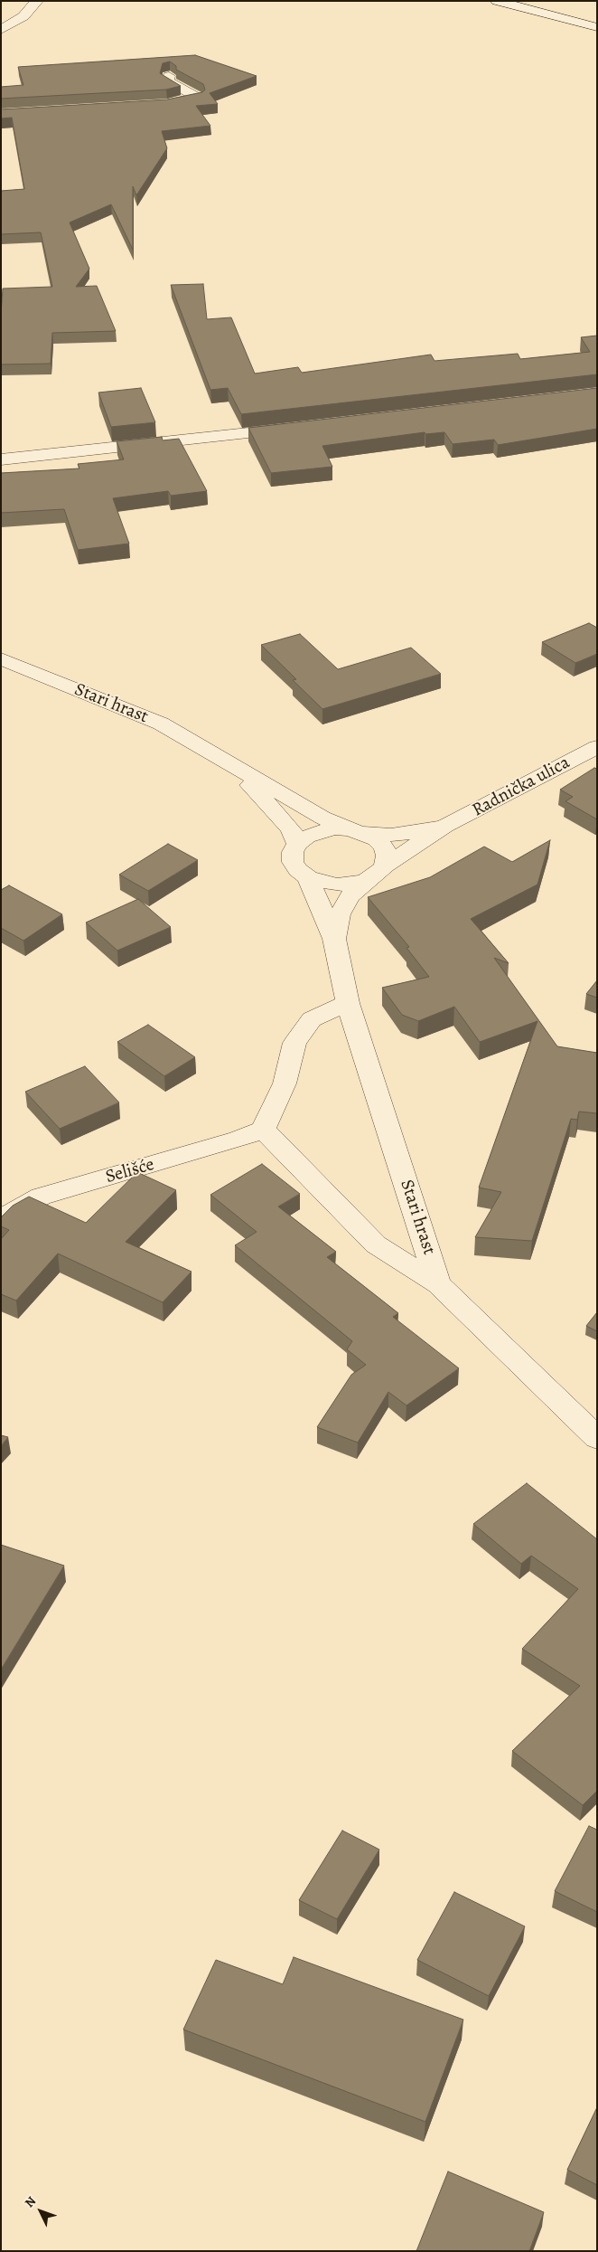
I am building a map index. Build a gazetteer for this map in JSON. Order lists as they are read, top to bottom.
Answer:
{
  "streets": {
    "street": ["Stari hrast", "Radnička ulica", "Selišće"]
  },
  "crossings": [
    ["Stari hrast", "Radnička ulica"]
  ],
  "north": "top left"
}
